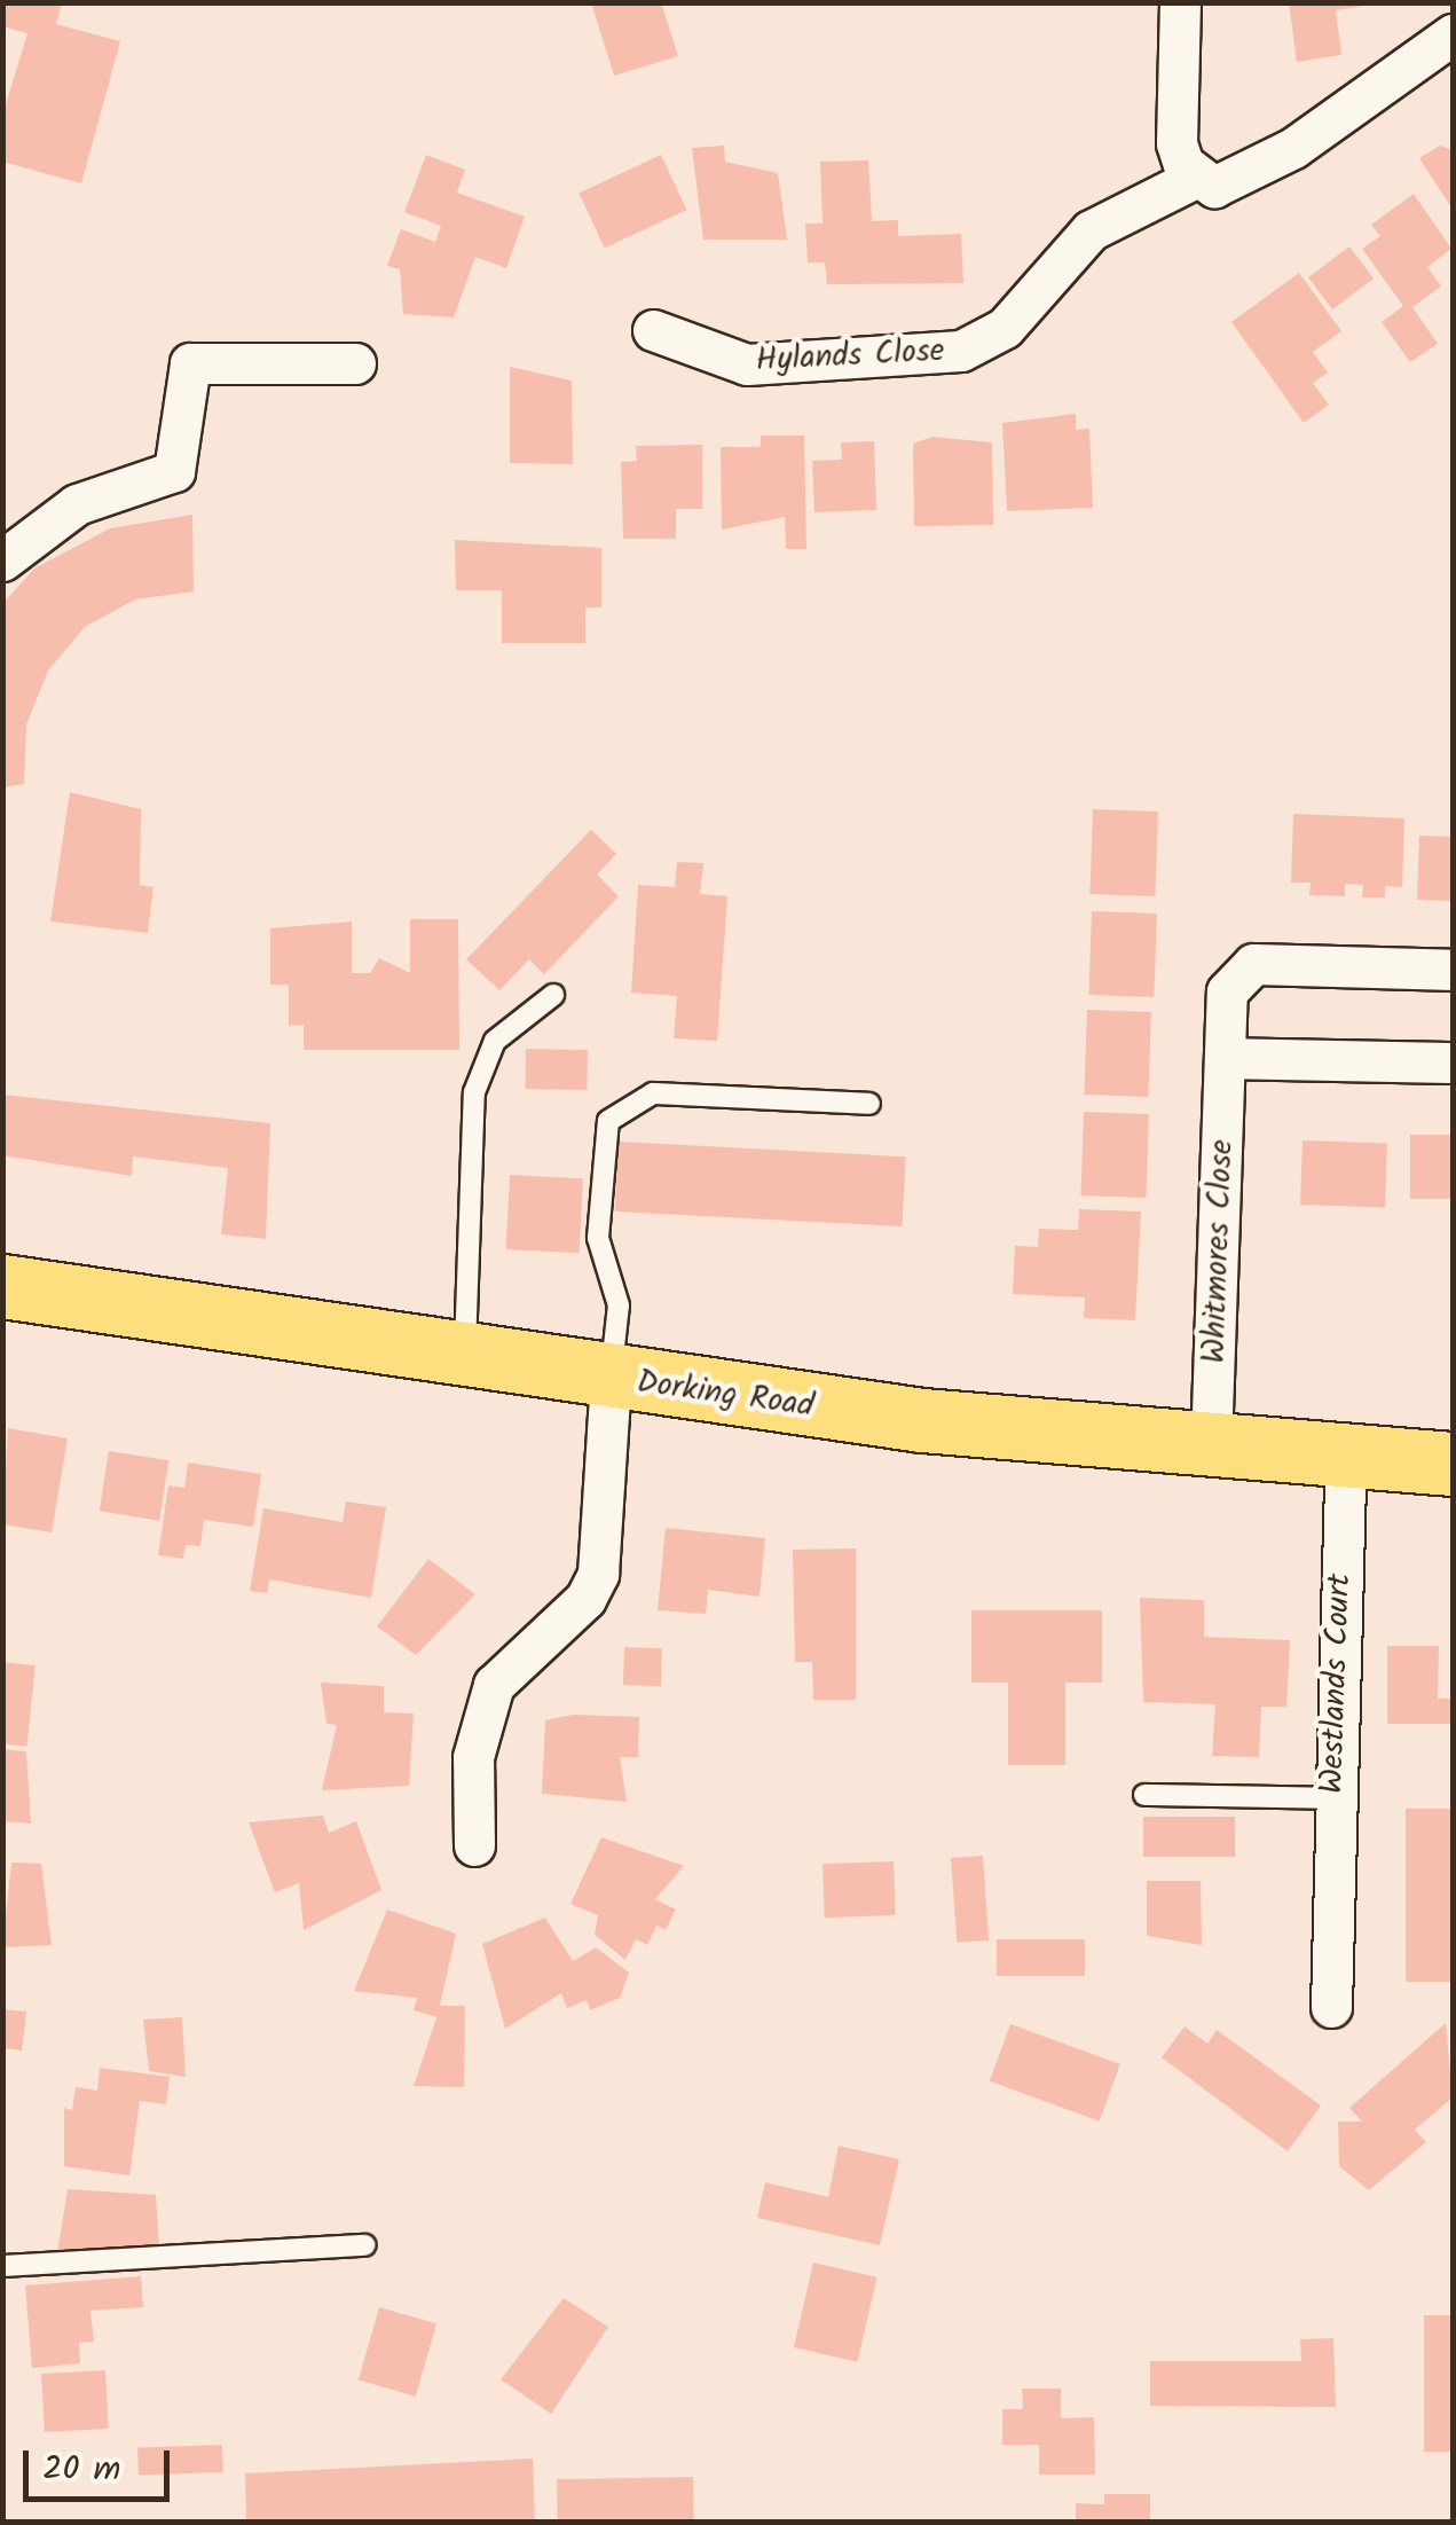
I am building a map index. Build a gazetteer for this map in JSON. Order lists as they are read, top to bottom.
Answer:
{
  "streets": {
    "highway": ["Dorking Road"],
    "street": ["Hylands Close", "Whitmores Close", "Westlands Court"]
  },
  "crossings": [
    ["Whitmores Close", "Dorking Road"],
    ["Dorking Road", "Westlands Court"]
  ],
  "scale_bar": "20 m"
}
